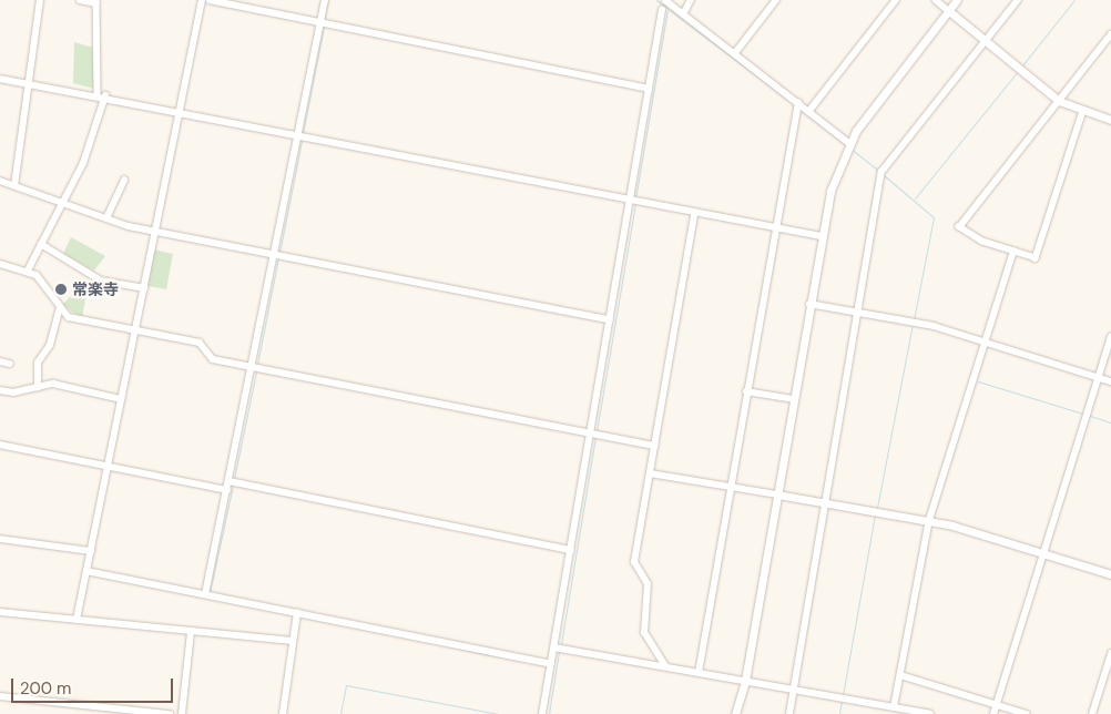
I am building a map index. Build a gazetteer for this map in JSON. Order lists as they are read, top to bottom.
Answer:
{
  "places": ["常楽寺"],
  "scale_bar": "200 m"
}
